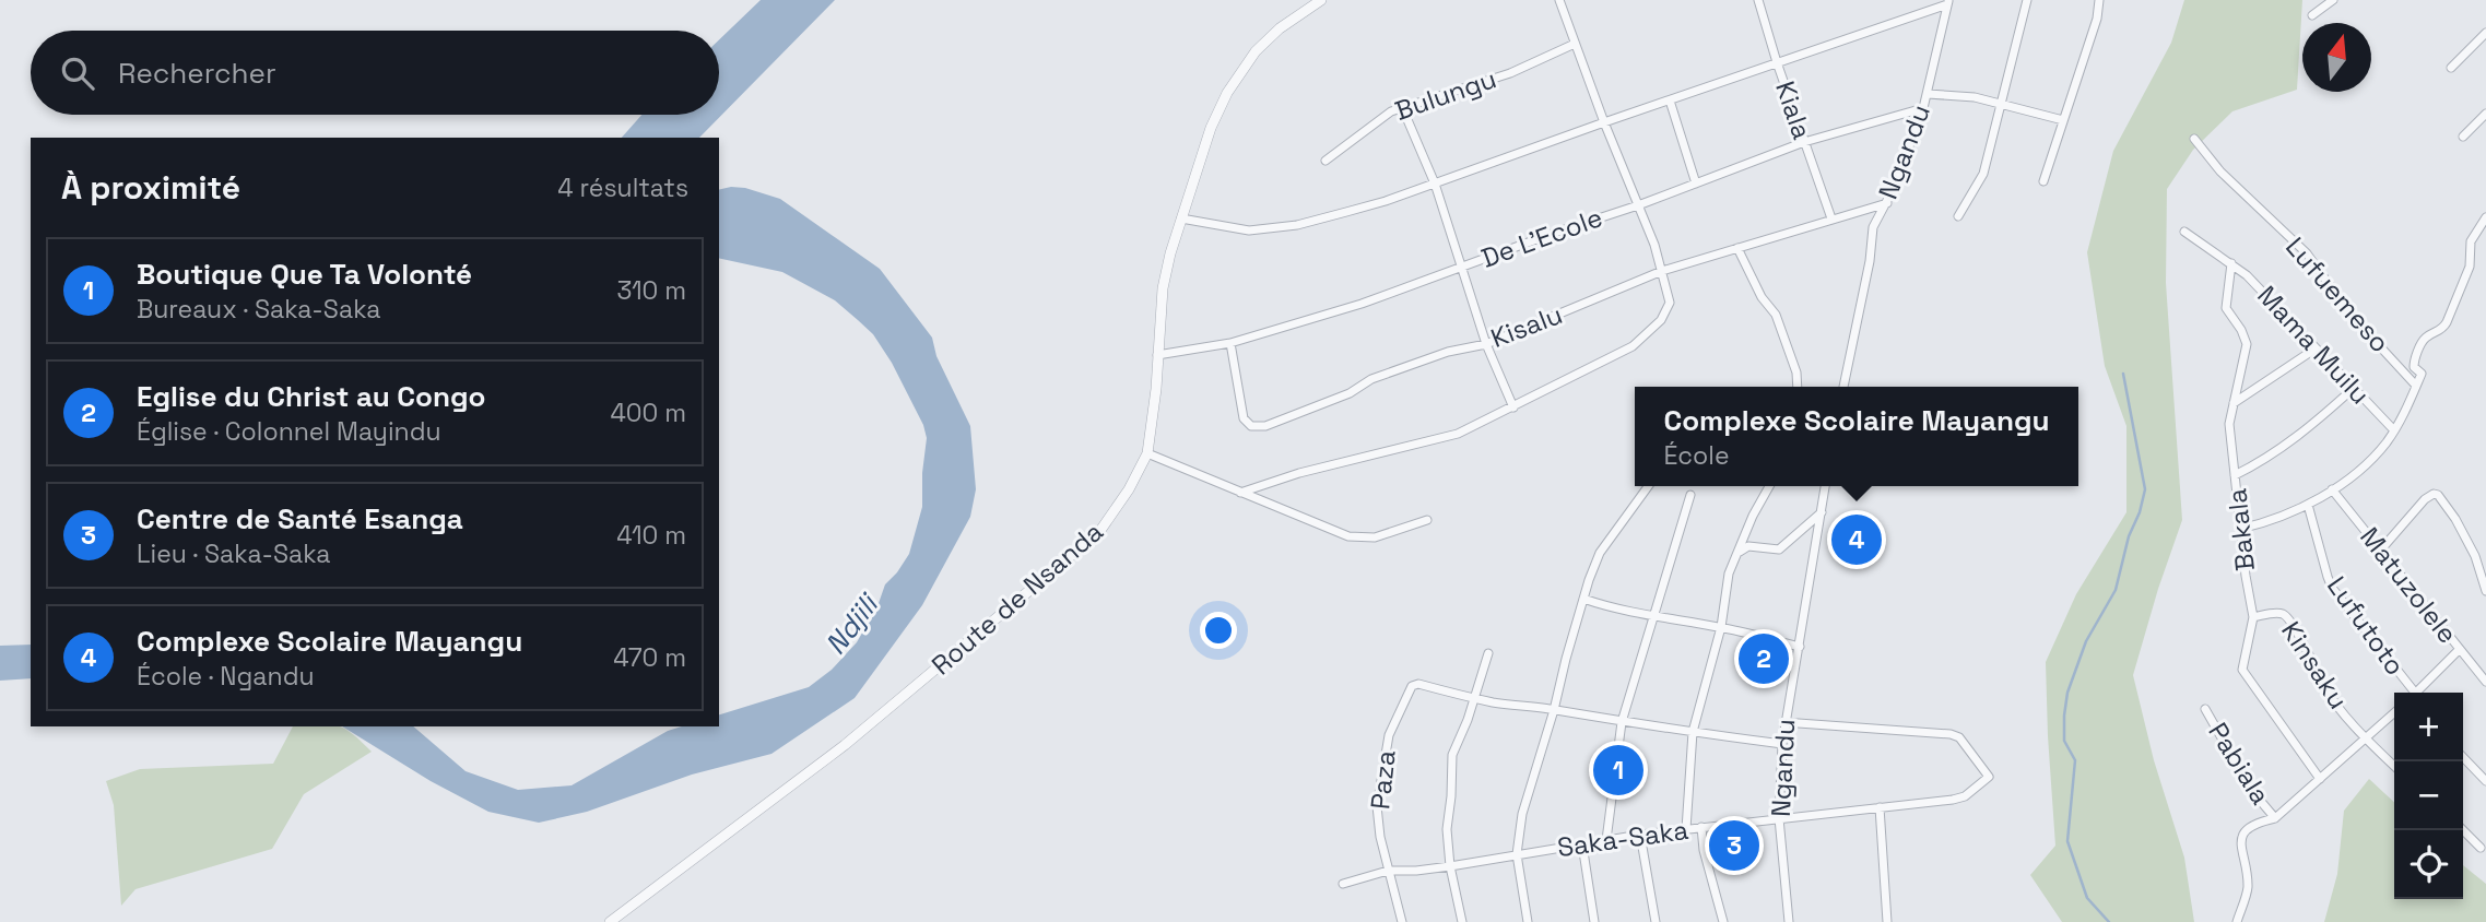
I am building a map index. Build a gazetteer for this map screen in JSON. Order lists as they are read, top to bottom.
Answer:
{
  "streets": {
    "street": [
      "Bulungu",
      "Kiala",
      "Ngandu",
      "De L'Ecole",
      "Lufuemeso",
      "Kisalu",
      "Mama Muilu",
      "Bakala",
      "Matuzolele",
      "Route de Nsanda",
      "Lufutoto",
      "Kinsaku",
      "Pabiala",
      "Paza",
      "Saka-Saka"
    ]
  },
  "crossings": [
    ["Kiala", "De L'Ecole"],
    ["Kiala", "Kisalu"],
    ["Ngandu", "De L'Ecole"],
    ["Ngandu", "Kisalu"],
    ["Ngandu", "Saka-Saka"],
    ["De L'Ecole", "Kisalu"],
    ["De L'Ecole", "Route de Nsanda"],
    ["Mama Muilu", "Bakala"],
    ["Bakala", "Kinsaku"],
    ["Paza", "Saka-Saka"]
  ],
  "water": ["Ndjili"],
  "north": "top",
  "page": {
    "search": "Rechercher",
    "heading": ["À proximité", "4 résultats"],
    "list": [
      {
        "mark": "1",
        "name": "Boutique Que Ta Volonté",
        "note": "Bureaux · Saka-Saka",
        "value": "310 m"
      },
      {
        "mark": "2",
        "name": "Eglise du Christ au Congo",
        "note": "Église · Colonnel Mayindu",
        "value": "400 m"
      },
      {
        "mark": "3",
        "name": "Centre de Santé Esanga",
        "note": "Lieu · Saka-Saka",
        "value": "410 m"
      },
      {
        "mark": "4",
        "name": "Complexe Scolaire Mayangu",
        "note": "École · Ngandu",
        "value": "470 m"
      }
    ],
    "popup": ["Complexe Scolaire Mayangu", "École"],
    "pins": [
      "4",
      "2",
      "1",
      "3"
    ],
    "map_buttons": ["+", "−"]
  }
}
